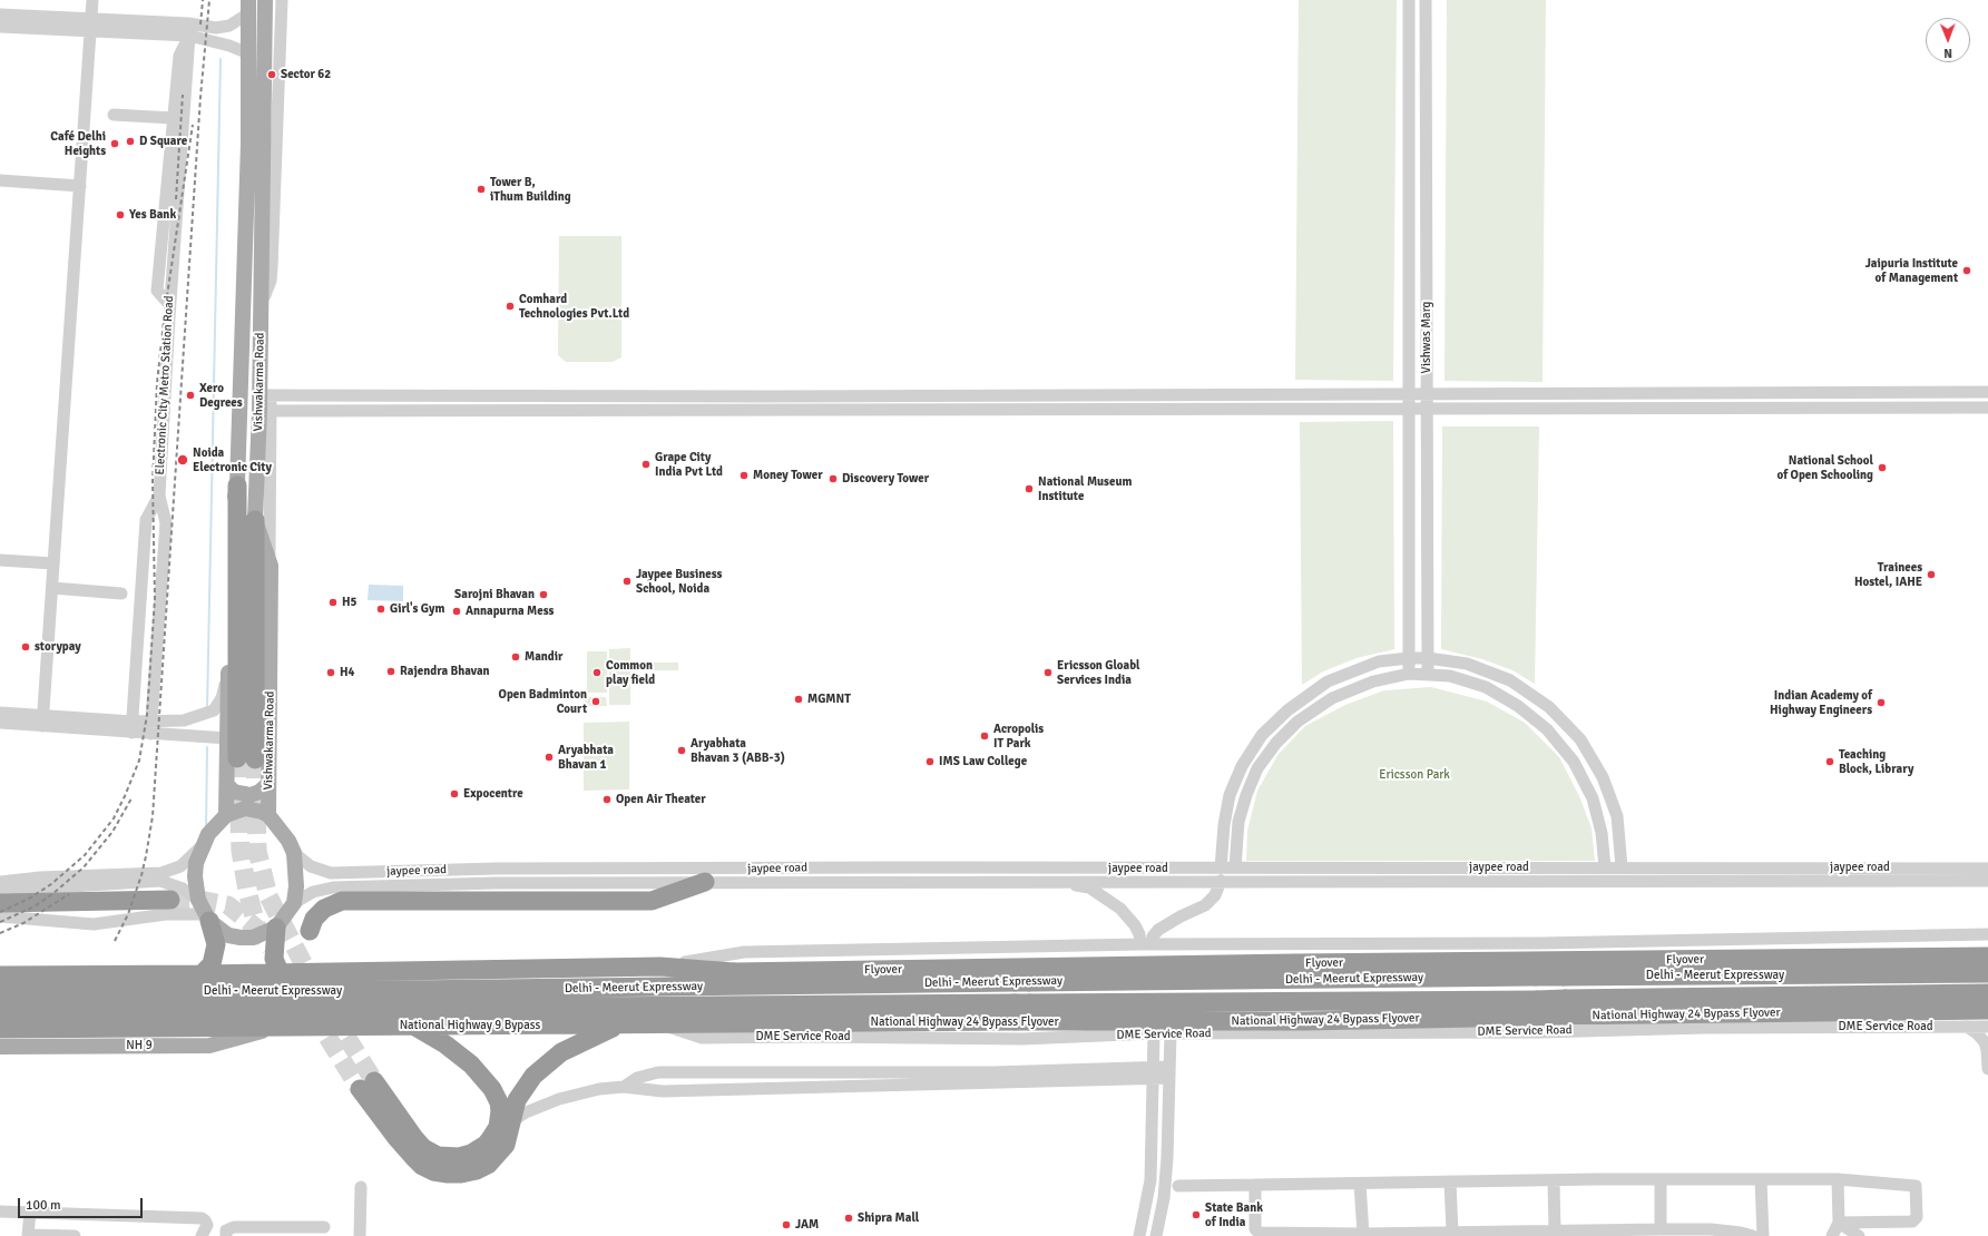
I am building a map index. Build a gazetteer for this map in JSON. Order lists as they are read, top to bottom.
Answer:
{
  "streets": {
    "highway": [
      "Flyover",
      "Delhi - Meerut Expressway",
      "National Highway 24 Bypass Flyover",
      "National Highway 9 Bypass"
    ],
    "main road": ["Vishwakarma Road", "NH 9"],
    "street": [
      "Vishwas Marg",
      "Electronic City Metro Station Road",
      "jaypee road",
      "DME Service Road"
    ]
  },
  "crossings": [
    ["Vishwakarma Road", "jaypee road"],
    ["National Highway 24 Bypass Flyover", "National Highway 9 Bypass"],
    ["National Highway 24 Bypass Flyover", "DME Service Road"],
    ["National Highway 9 Bypass", "DME Service Road"],
    ["National Highway 9 Bypass", "NH 9"]
  ],
  "parks": ["Ericsson Park"],
  "places": [
    "Sector 62",
    "D Square",
    "Café Delhi Heights",
    "Tower B, iThum Building",
    "Yes Bank",
    "Jaipuria Institute of Management",
    "Comhard Technologies Pvt.Ltd",
    "Xero Degrees",
    "Noida Electronic City",
    "Grape City India Pvt Ltd",
    "National School of Open Schooling",
    "Money Tower",
    "Discovery Tower",
    "National Museum Institute",
    "Trainees Hostel, IAHE",
    "Jaypee Business School, Noida",
    "Sarojni Bhavan",
    "H5",
    "Girl's Gym",
    "Annapurna Mess",
    "storypay",
    "Mandir",
    "Rajendra Bhavan",
    "H4",
    "Common play field",
    "Ericsson Gloabl Services India",
    "MGMNT",
    "Open Badminton Court",
    "Indian Academy of Highway Engineers",
    "Acropolis IT Park",
    "Aryabhata Bhavan 3 (ABB-3)",
    "Aryabhata Bhavan 1",
    "IMS Law College",
    "Teaching Block, Library",
    "Expocentre",
    "Open Air Theater",
    "State Bank of India",
    "Shipra Mall",
    "JAM"
  ],
  "scale_bar": "100 m",
  "north": "bottom"
}
